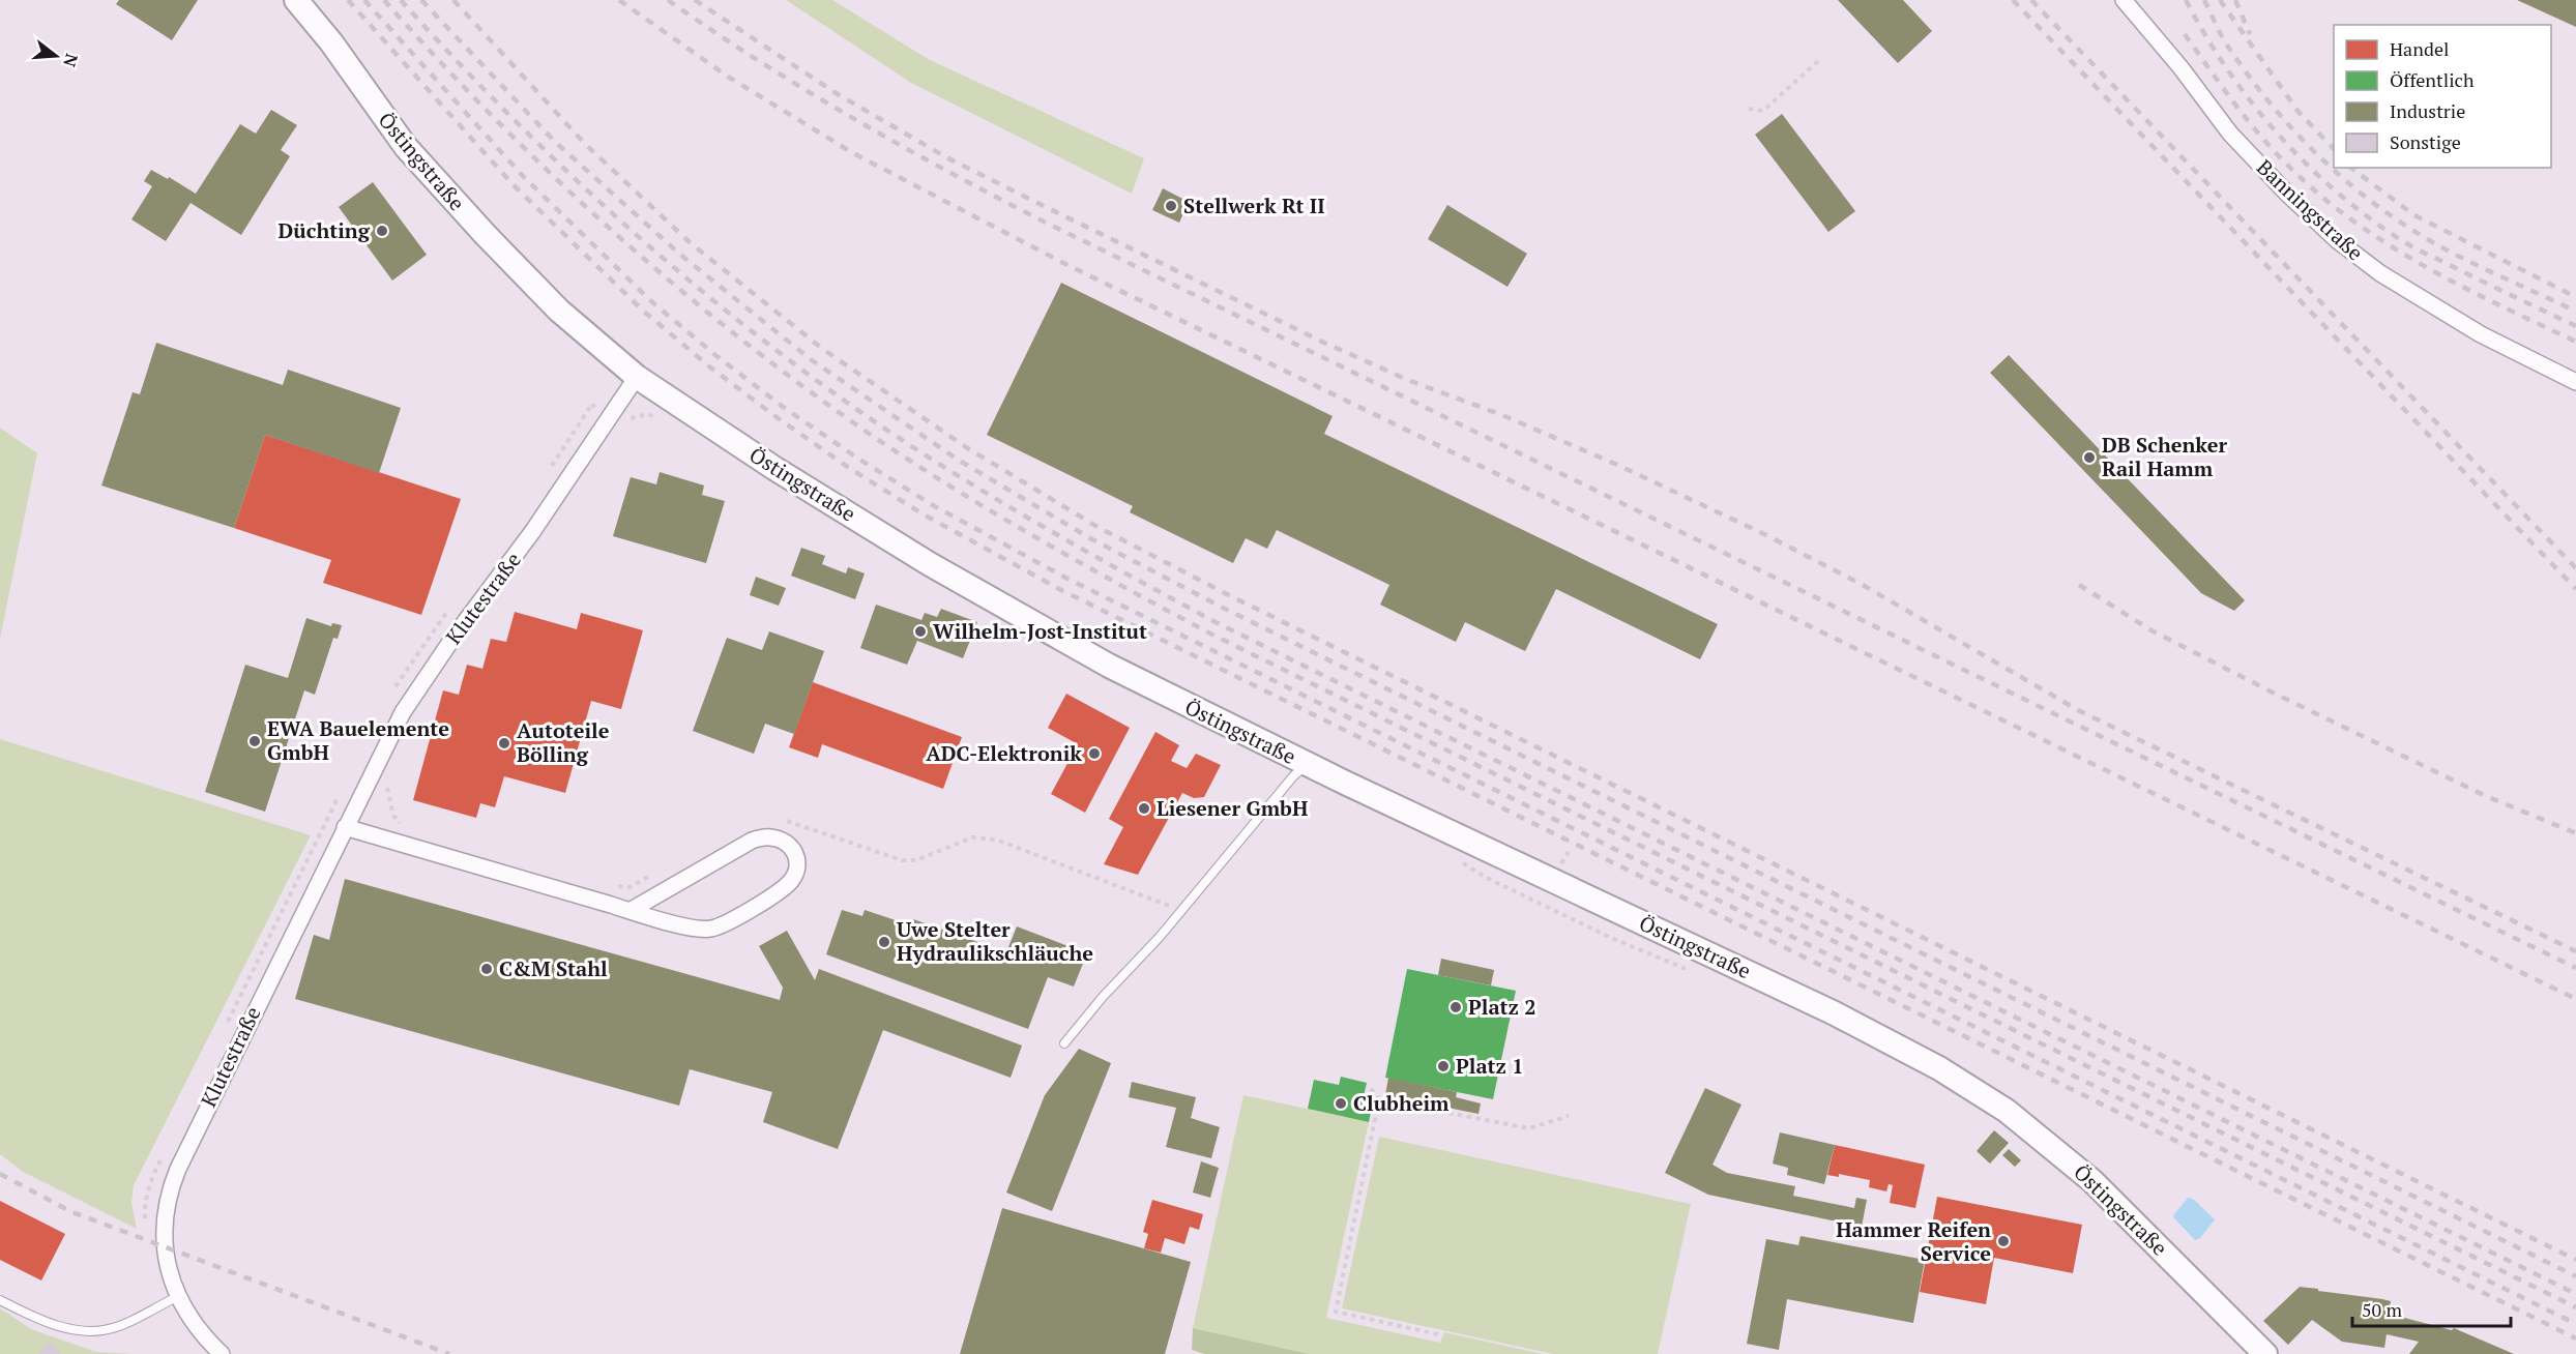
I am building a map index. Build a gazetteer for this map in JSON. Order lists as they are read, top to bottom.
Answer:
{
  "streets": {
    "street": ["Östingstraße", "Banningstraße", "Klutestraße"]
  },
  "crossings": [
    ["Östingstraße", "Klutestraße"]
  ],
  "places": [
    "Stellwerk Rt II",
    "Düchting",
    "DB Schenker Rail Hamm",
    "Wilhelm-Jost-Institut",
    "EWA Bauelemente GmbH",
    "Autoteile Bölling",
    "ADC-Elektronik",
    "Liesener GmbH",
    "Uwe Stelter Hydraulikschläuche",
    "C&M Stahl",
    "Platz 2",
    "Platz 1",
    "Clubheim",
    "Hammer Reifen Service"
  ],
  "legend": [
    "Handel",
    "Öffentlich",
    "Industrie",
    "Sonstige"
  ],
  "scale_bar": "50 m",
  "north": "right"
}
